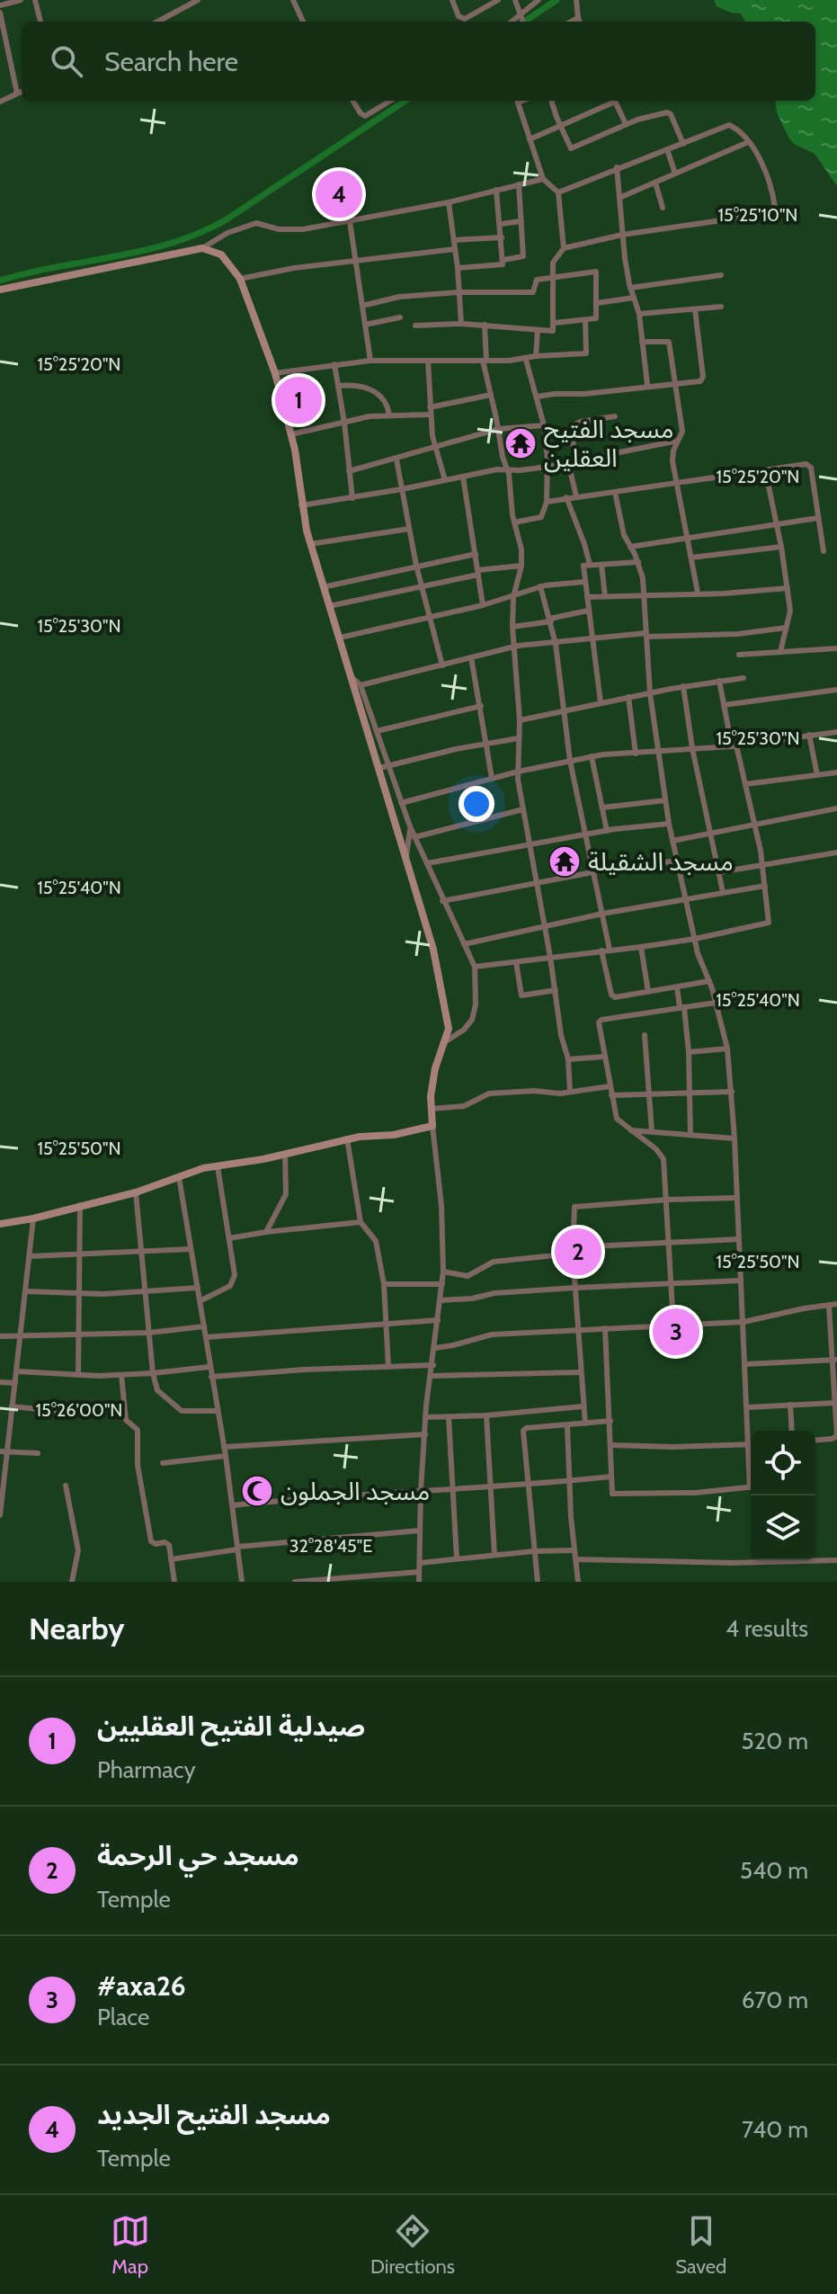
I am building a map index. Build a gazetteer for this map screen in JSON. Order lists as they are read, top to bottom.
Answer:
{
  "places": {
    "temple": ["مسجد الفتيح العقلين", "مسجد الشقيلة"],
    "mosque": ["مسجد الجملون"]
  },
  "page": {
    "search": "Search here",
    "pins": [
      "4",
      "1",
      "2",
      "3"
    ],
    "heading": ["Nearby", "4 results"],
    "list": [
      {
        "mark": "1",
        "name": "صيدلية الفتيح العقليين",
        "note": "Pharmacy",
        "value": "520 m"
      },
      {
        "mark": "2",
        "name": "مسجد حي الرحمة",
        "note": "Temple",
        "value": "540 m"
      },
      {
        "mark": "3",
        "name": "#axa26",
        "note": "Place",
        "value": "670 m"
      },
      {
        "mark": "4",
        "name": "مسجد الفتيح الجديد",
        "note": "Temple",
        "value": "740 m"
      }
    ],
    "nav": ["Map", "Directions", "Saved"]
  },
  "coordinates": [
    "15°25'10\"N",
    "15°25'20\"N",
    "15°25'30\"N",
    "15°25'40\"N",
    "15°25'50\"N",
    "15°26'00\"N",
    "32°28'45\"E"
  ]
}
